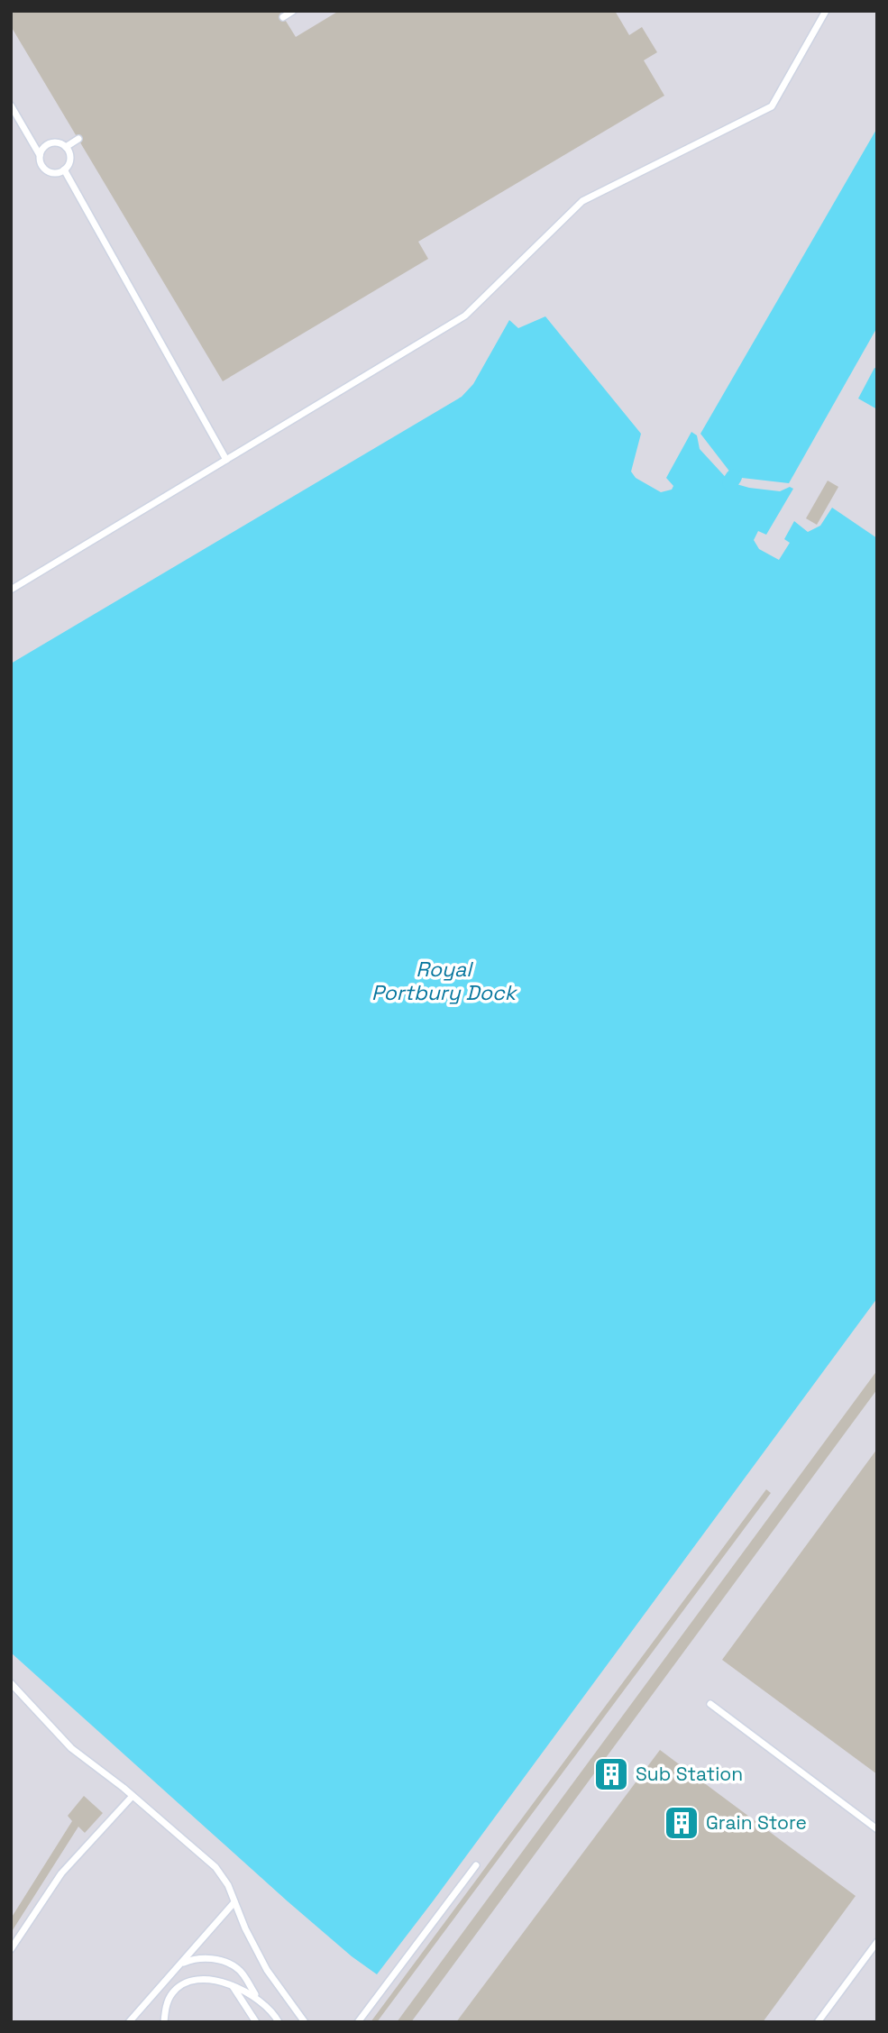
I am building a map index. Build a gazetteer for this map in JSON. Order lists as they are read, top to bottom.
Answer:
{
  "water": ["Royal Portbury Dock"],
  "places": {
    "building": ["Sub Station", "Grain Store"]
  }
}
